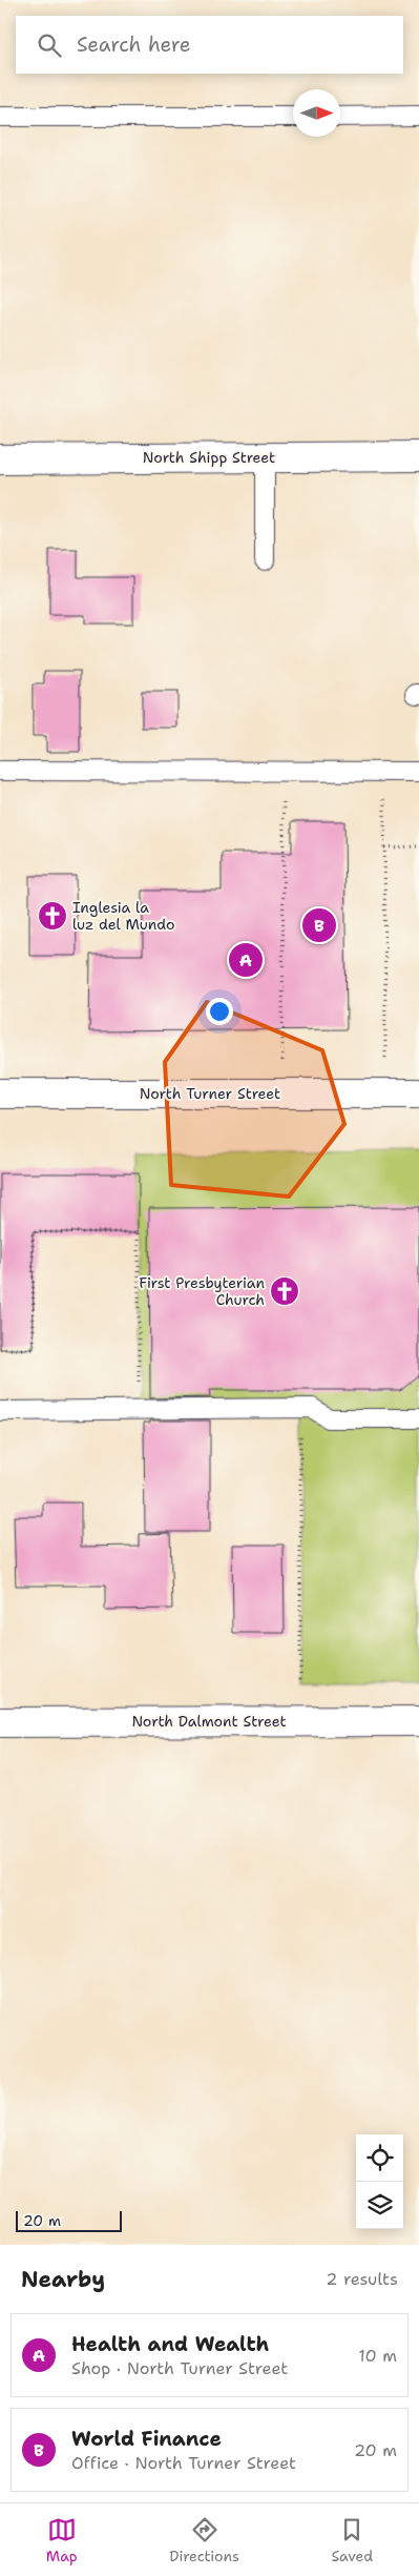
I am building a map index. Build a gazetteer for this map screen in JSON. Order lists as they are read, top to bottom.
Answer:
{
  "streets": {
    "street": ["North Shipp Street", "North Turner Street", "North Dalmont Street"]
  },
  "places": {
    "church": ["Inglesia la luz del Mundo", "First Presbyterian Church"]
  },
  "scale_bar": "20 m",
  "north": "right",
  "page": {
    "search": "Search here",
    "pins": ["B", "A"],
    "scale": "20 m",
    "heading": ["Nearby", "2 results"],
    "list": [
      {
        "mark": "A",
        "name": "Health and Wealth",
        "note": "Shop · North Turner Street",
        "value": "10 m"
      },
      {
        "mark": "B",
        "name": "World Finance",
        "note": "Office · North Turner Street",
        "value": "20 m"
      }
    ],
    "nav": ["Map", "Directions", "Saved"]
  }
}
